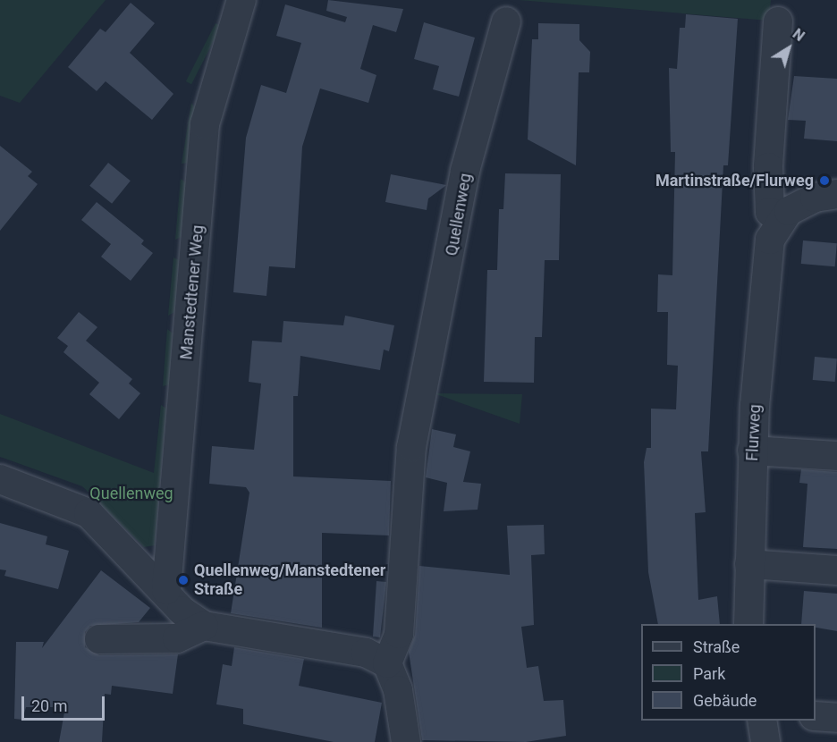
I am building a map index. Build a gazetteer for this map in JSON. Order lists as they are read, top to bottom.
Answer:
{
  "streets": {
    "street": ["Quellenweg", "Manstedtener Weg", "Flurweg"]
  },
  "parks": ["Quellenweg"],
  "places": ["Martinstraße/Flurweg", "Quellenweg/Manstedtener Straße"],
  "legend": ["Straße", "Park", "Gebäude"],
  "scale_bar": "20 m",
  "north": "top right"
}
